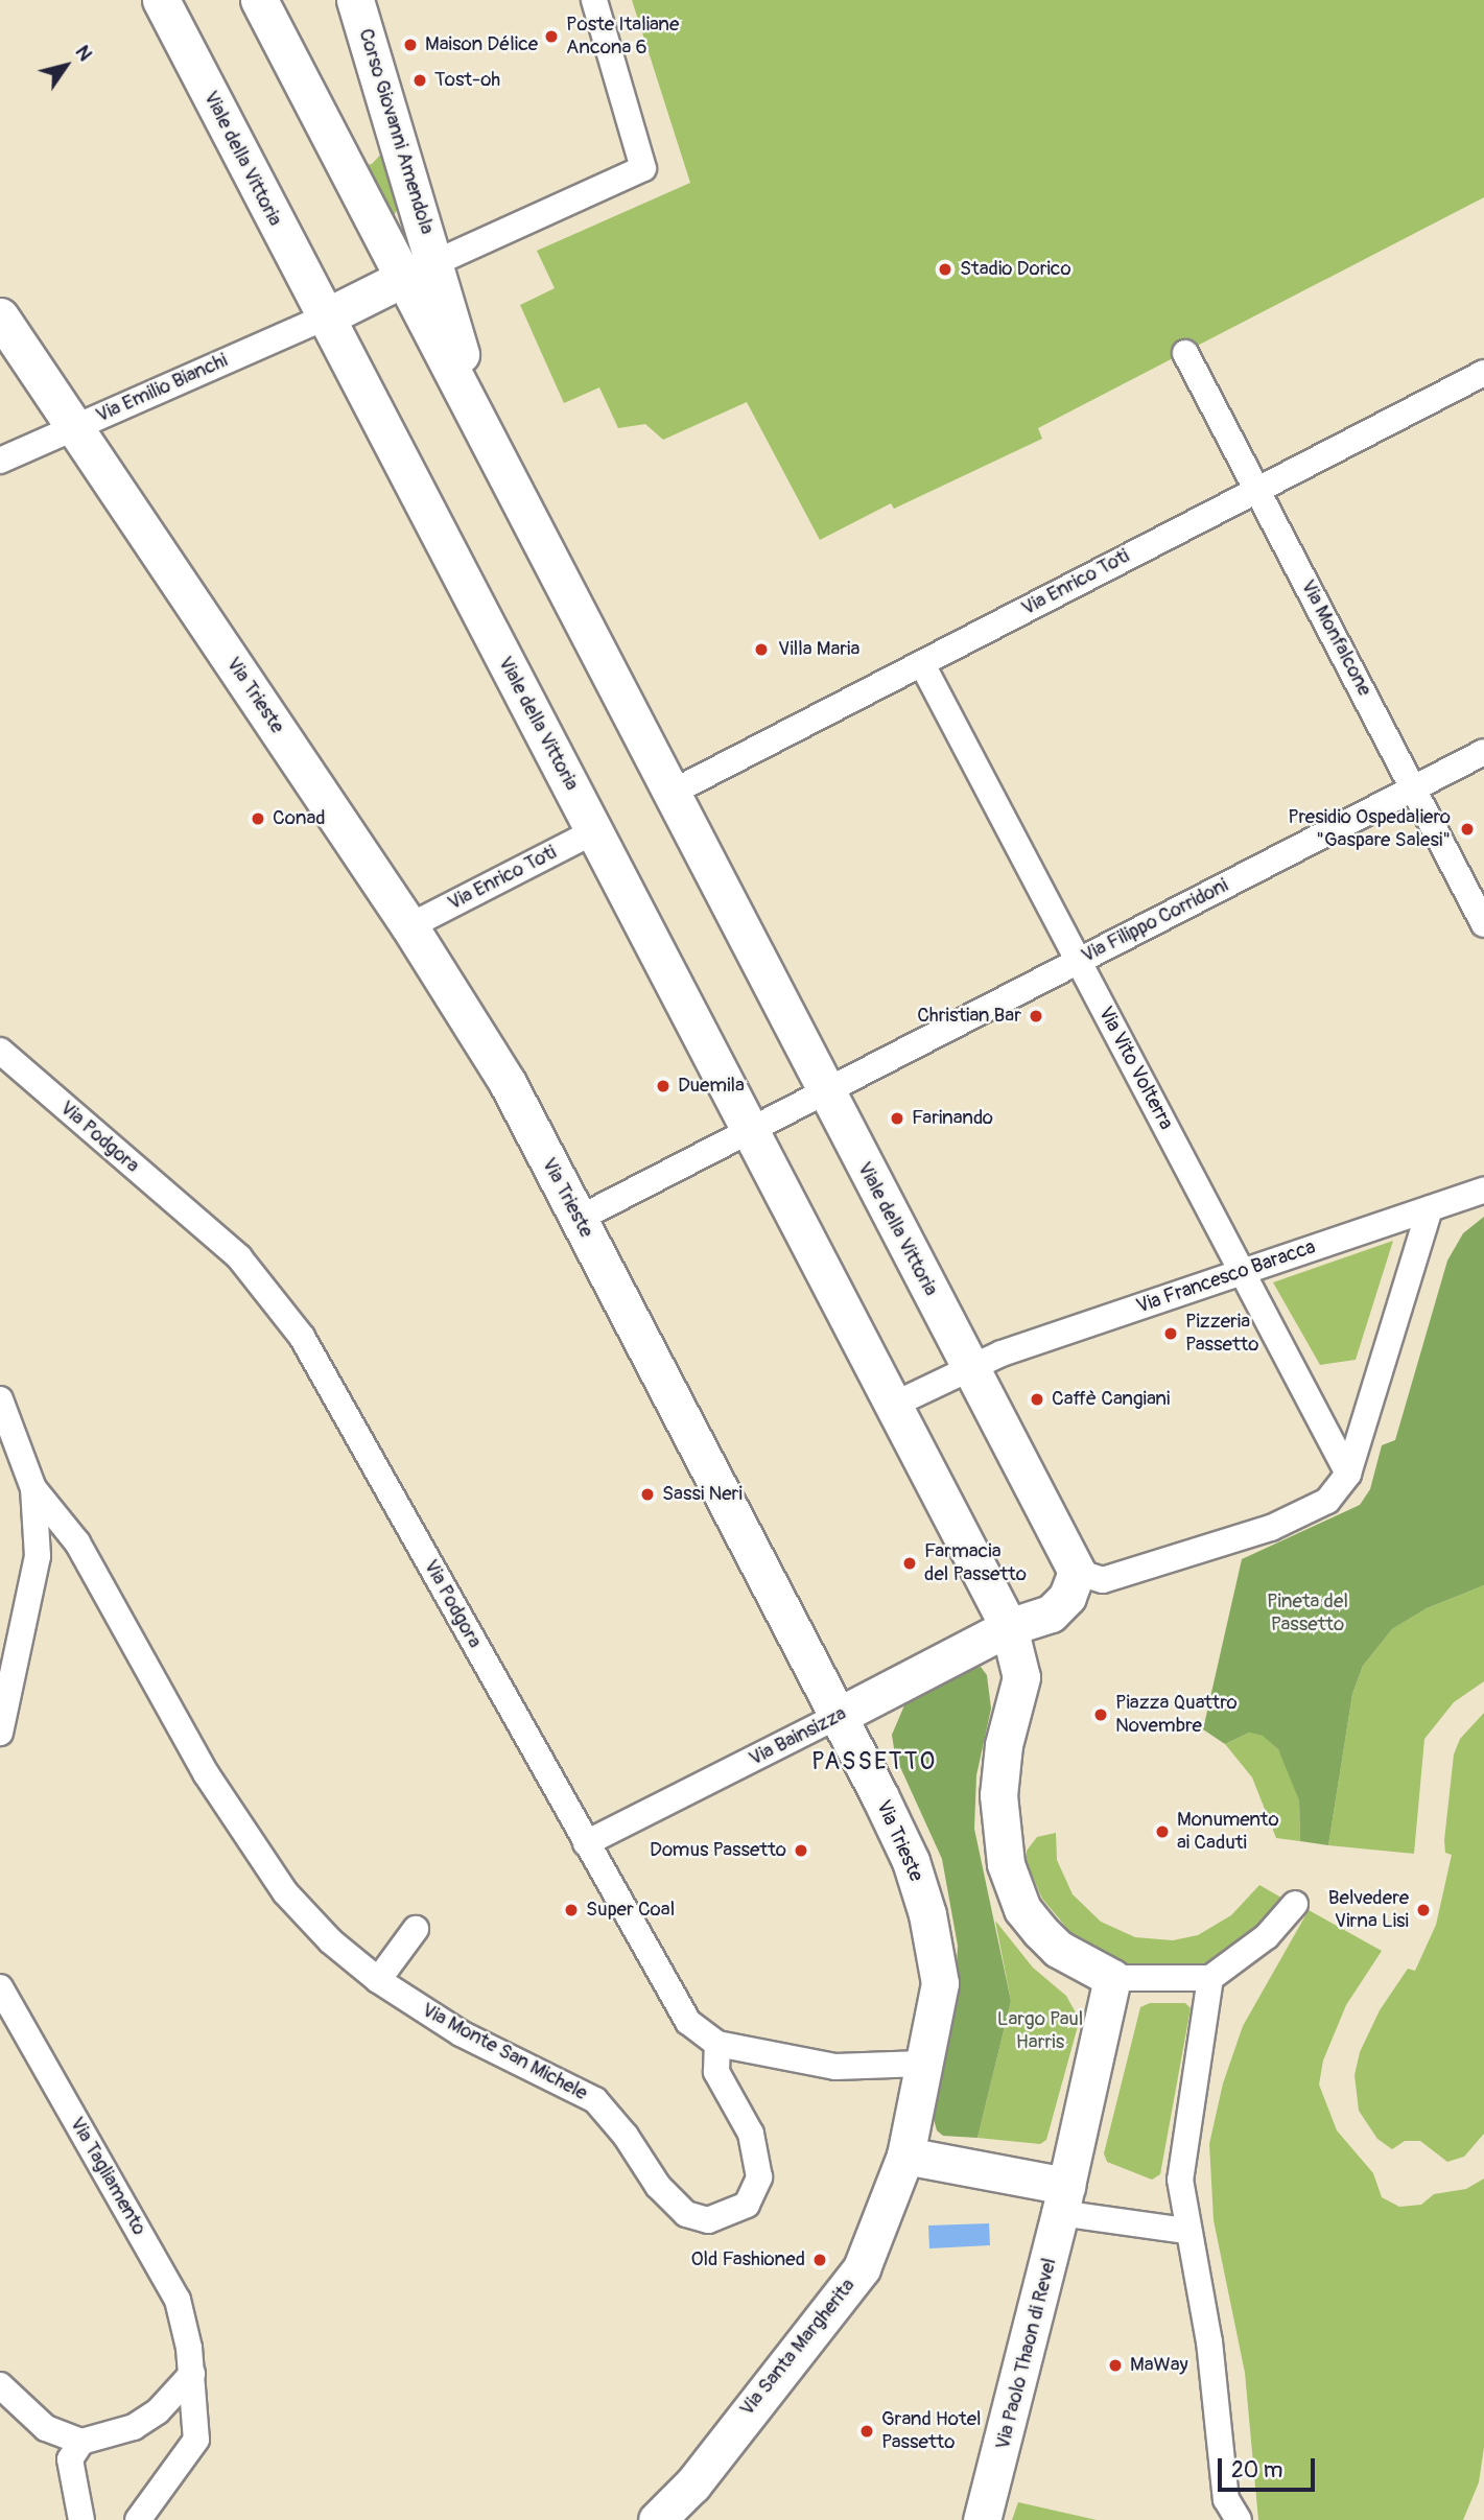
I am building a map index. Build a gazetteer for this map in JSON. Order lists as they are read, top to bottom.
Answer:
{
  "streets": {
    "street": [
      "Corso Giovanni Amendola",
      "Viale della Vittoria",
      "Via Emilio Bianchi",
      "Via Enrico Toti",
      "Via Monfalcone",
      "Via Trieste",
      "Via Filippo Corridoni",
      "Via Vito Volterra",
      "Via Podgora",
      "Via Francesco Baracca",
      "Via Bainsizza",
      "Via Monte San Michele",
      "Via Tagliamento",
      "Via Santa Margherita",
      "Via Paolo Thaon di Revel"
    ]
  },
  "crossings": [
    ["Corso Giovanni Amendola", "Viale della Vittoria"],
    ["Viale della Vittoria", "Via Emilio Bianchi"],
    ["Viale della Vittoria", "Via Enrico Toti"],
    ["Viale della Vittoria", "Via Filippo Corridoni"],
    ["Viale della Vittoria", "Via Francesco Baracca"],
    ["Viale della Vittoria", "Via Bainsizza"],
    ["Via Emilio Bianchi", "Via Trieste"],
    ["Via Enrico Toti", "Via Monfalcone"],
    ["Via Enrico Toti", "Via Trieste"],
    ["Via Enrico Toti", "Via Vito Volterra"],
    ["Via Monfalcone", "Via Filippo Corridoni"],
    ["Via Trieste", "Via Podgora"],
    ["Via Trieste", "Via Bainsizza"],
    ["Via Trieste", "Via Santa Margherita"],
    ["Via Filippo Corridoni", "Via Vito Volterra"],
    ["Via Vito Volterra", "Via Francesco Baracca"],
    ["Via Podgora", "Via Bainsizza"],
    ["Via Podgora", "Via Monte San Michele"]
  ],
  "districts": ["PASSETTO"],
  "parks": ["Pineta del Passetto", "Largo Paul Harris"],
  "places": [
    "Poste Italiane Ancona 6",
    "Maison Délice",
    "Tost-oh",
    "Stadio Dorico",
    "Villa Maria",
    "Conad",
    "Presidio Ospedaliero \"Gaspare Salesi\"",
    "Christian Bar",
    "Duemila",
    "Farinando",
    "Pizzeria Passetto",
    "Caffè Cangiani",
    "Sassi Neri",
    "Farmacia del Passetto",
    "Piazza Quattro Novembre",
    "Monumento ai Caduti",
    "Domus Passetto",
    "Super Coal",
    "Belvedere Virna Lisi",
    "Old Fashioned",
    "MaWay",
    "Grand Hotel Passetto"
  ],
  "scale_bar": "20 m",
  "north": "top right"
}
